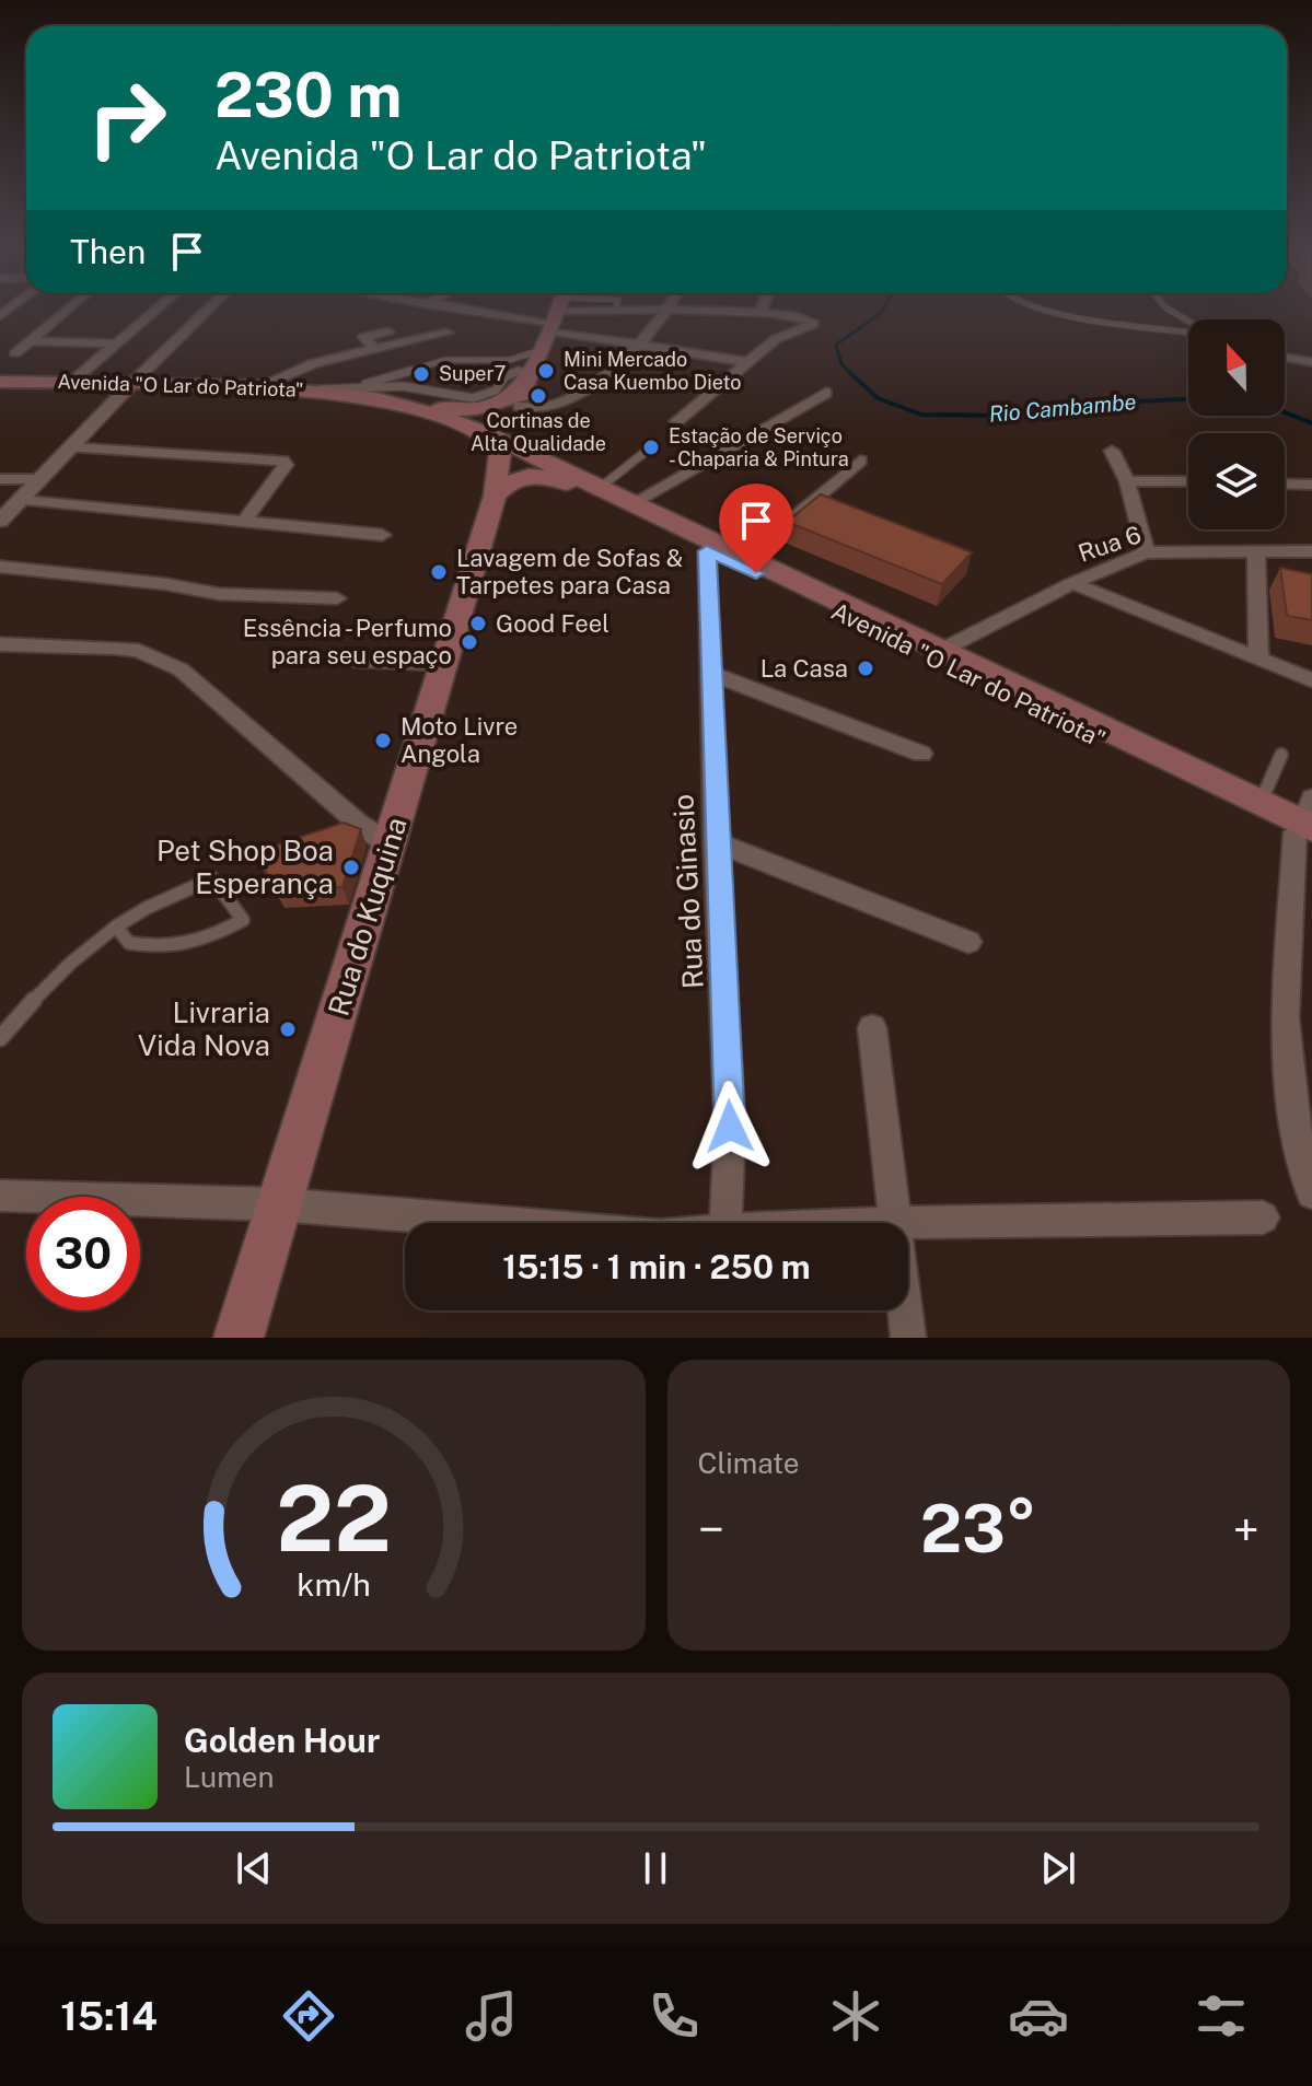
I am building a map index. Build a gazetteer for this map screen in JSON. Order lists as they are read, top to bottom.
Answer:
{
  "streets": {
    "main road": ["Avenida \"O Lar do Patriota\"", "Rua do Kuquina"],
    "street": ["Rua 6", "Rua do Ginasio"]
  },
  "crossings": [
    ["Avenida \"O Lar do Patriota\"", "Rua 6"],
    ["Avenida \"O Lar do Patriota\"", "Rua do Ginasio"],
    ["Avenida \"O Lar do Patriota\"", "Rua do Kuquina"]
  ],
  "water": ["Rio Cambambe"],
  "places": [
    "Mini Mercado Casa Kuembo Dieto",
    "Super7",
    "Cortinas de Alta Qualidade",
    "Estação de Serviço - Chaparia & Pintura",
    "Lavagem de Sofas & Tarpetes para Casa",
    "Good Feel",
    "Essência - Perfumo para seu espaço",
    "La Casa",
    "Moto Livre Angola",
    "Pet Shop Boa Esperança",
    "Livraria Vida Nova"
  ],
  "north": "top",
  "page": {
    "turn": ["230 m", "Avenida \"O Lar do Patriota\""],
    "then": "Then",
    "limit": "30",
    "trip": "15:15 · 1 min · 250 m",
    "tile": "Climate",
    "heat": ["−", "23°", "+"],
    "song": ["Golden Hour", "Lumen"],
    "tabs": "15:14",
    "gauge": ["22", "km/h"]
  }
}
